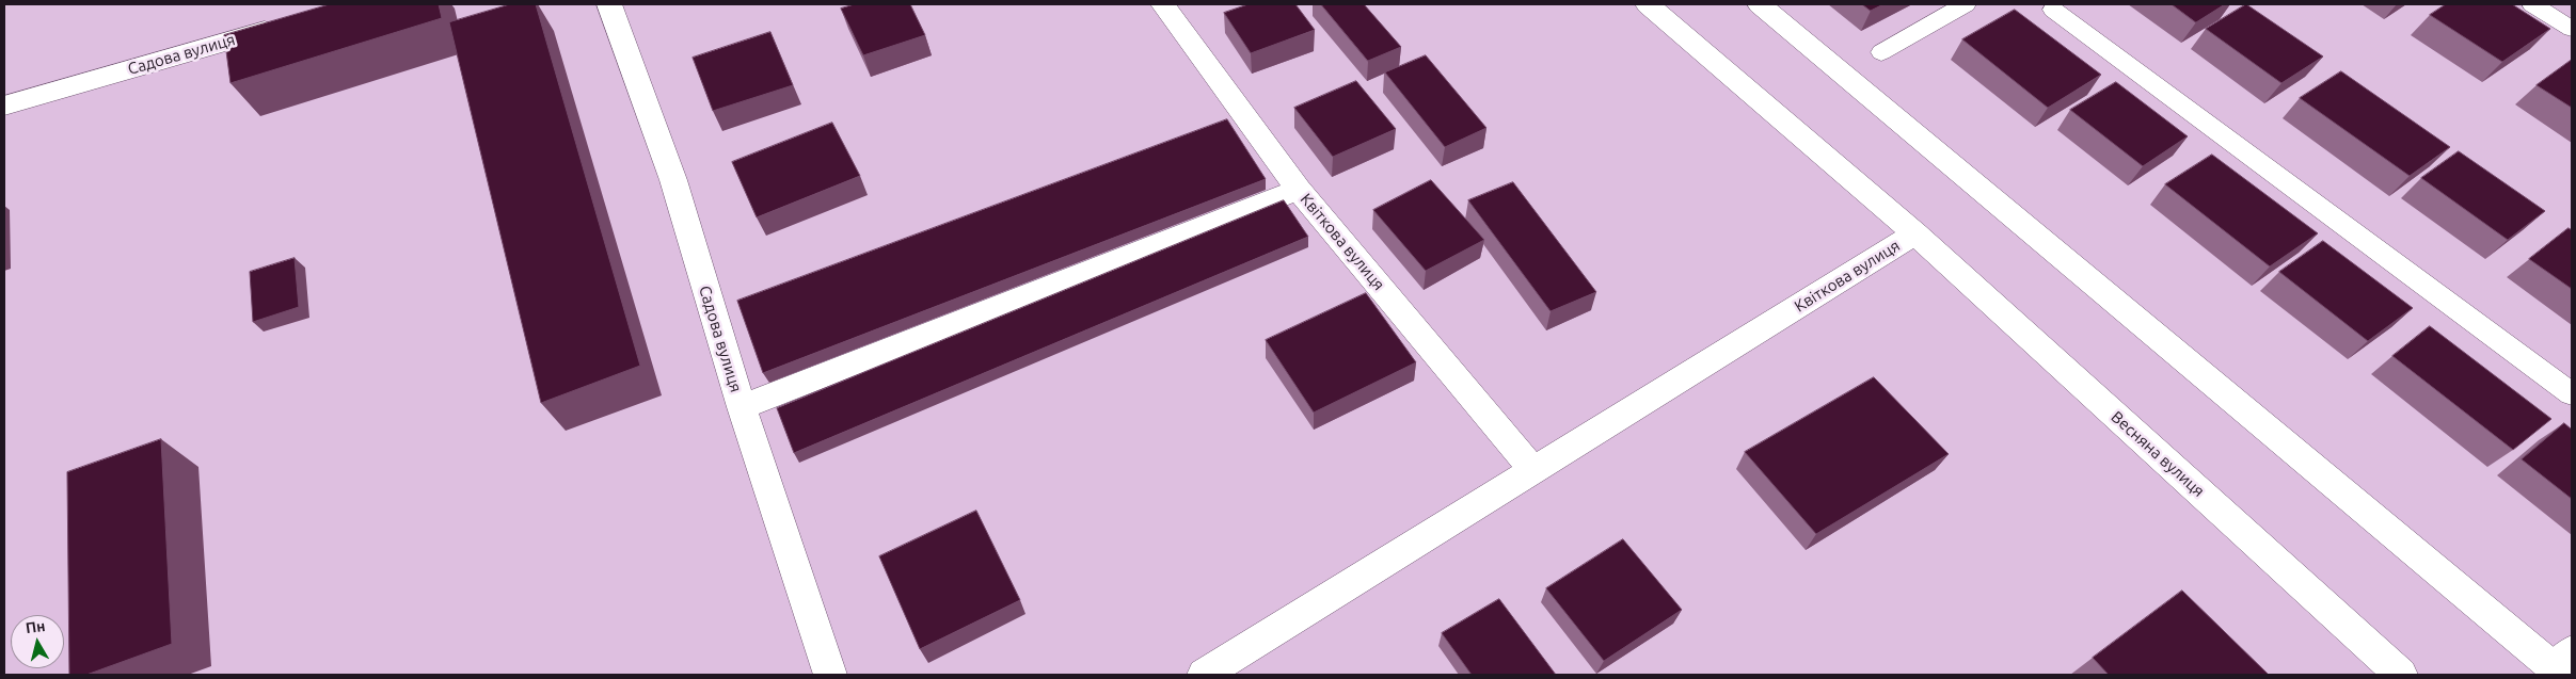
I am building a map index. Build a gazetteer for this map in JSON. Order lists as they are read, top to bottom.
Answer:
{
  "streets": {
    "street": ["Садова вулиця", "Квіткова вулиця", "Весняна вулиця"]
  },
  "crossings": [
    ["Квіткова вулиця", "Весняна вулиця"]
  ],
  "north": "top"
}
